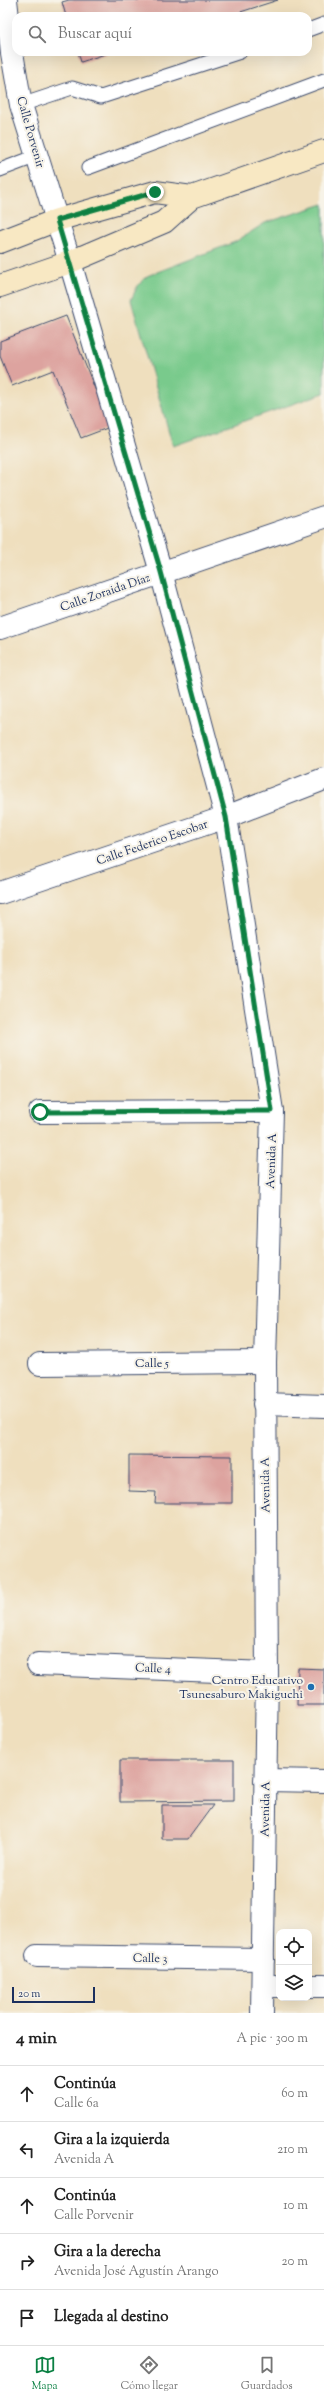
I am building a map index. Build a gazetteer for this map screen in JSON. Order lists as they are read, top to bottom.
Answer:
{
  "streets": {
    "street": [
      "Calle Porvenir",
      "Calle Zoraida Díaz",
      "Calle Federico Escobar",
      "Avenida A",
      "Calle 5",
      "Calle 4",
      "Calle 3"
    ]
  },
  "crossings": [
    ["Calle Porvenir", "Avenida A"],
    ["Calle Zoraida Díaz", "Avenida A"],
    ["Calle Federico Escobar", "Avenida A"],
    ["Avenida A", "Calle 5"],
    ["Avenida A", "Calle 4"],
    ["Avenida A", "Calle 3"]
  ],
  "places": ["Centro Educativo Tsunesaburo Makiguchi"],
  "scale_bar": "20 m",
  "page": {
    "search": "Buscar aquí",
    "scale": "20 m",
    "heading": ["4 min", "A pie · 300 m"],
    "list": [
      ["Continúa", "Calle 6a", "60 m"],
      ["Gira a la izquierda", "Avenida A", "210 m"],
      ["Continúa", "Calle Porvenir", "10 m"],
      ["Gira a la derecha", "Avenida José Agustín Arango", "20 m"],
      "Llegada al destino"
    ],
    "nav": ["Mapa", "Cómo llegar", "Guardados"]
  }
}
